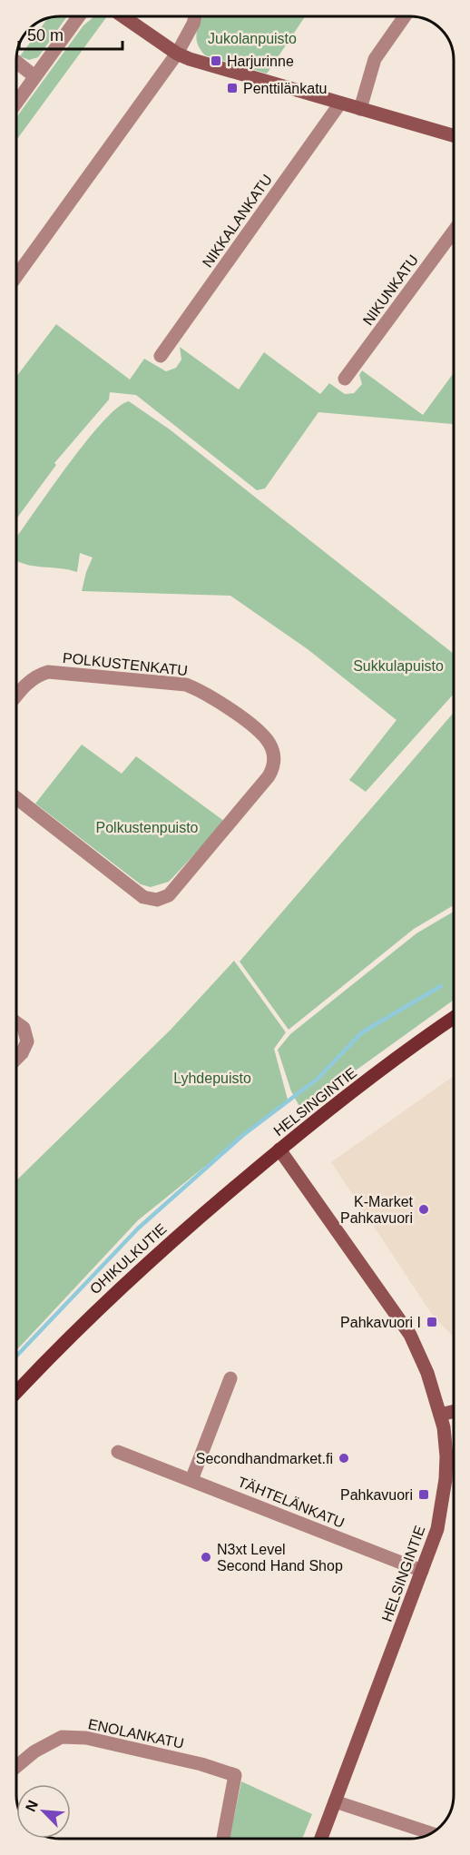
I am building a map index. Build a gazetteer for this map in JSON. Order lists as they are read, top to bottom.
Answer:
{
  "streets": {
    "main road": ["HELSINGINTIE", "OHIKULKUTIE"],
    "street": [
      "NIKKALANKATU",
      "NIKUNKATU",
      "POLKUSTENKATU",
      "TÄHTELÄNKATU",
      "ENOLANKATU"
    ]
  },
  "crossings": [
    ["HELSINGINTIE", "OHIKULKUTIE"],
    ["HELSINGINTIE", "TÄHTELÄNKATU"]
  ],
  "parks": [
    "Jukolanpuisto",
    "Sukkulapuisto",
    "Polkustenpuisto",
    "Lyhdepuisto"
  ],
  "places": {
    "transit": [
      "Harjurinne",
      "Penttilänkatu",
      "Pahkavuori I",
      "Pahkavuori"
    ],
    "other": ["K-Market Pahkavuori", "Secondhandmarket.fi", "N3xt Level Second Hand Shop"]
  },
  "scale_bar": "50 m",
  "north": "top left"
}
